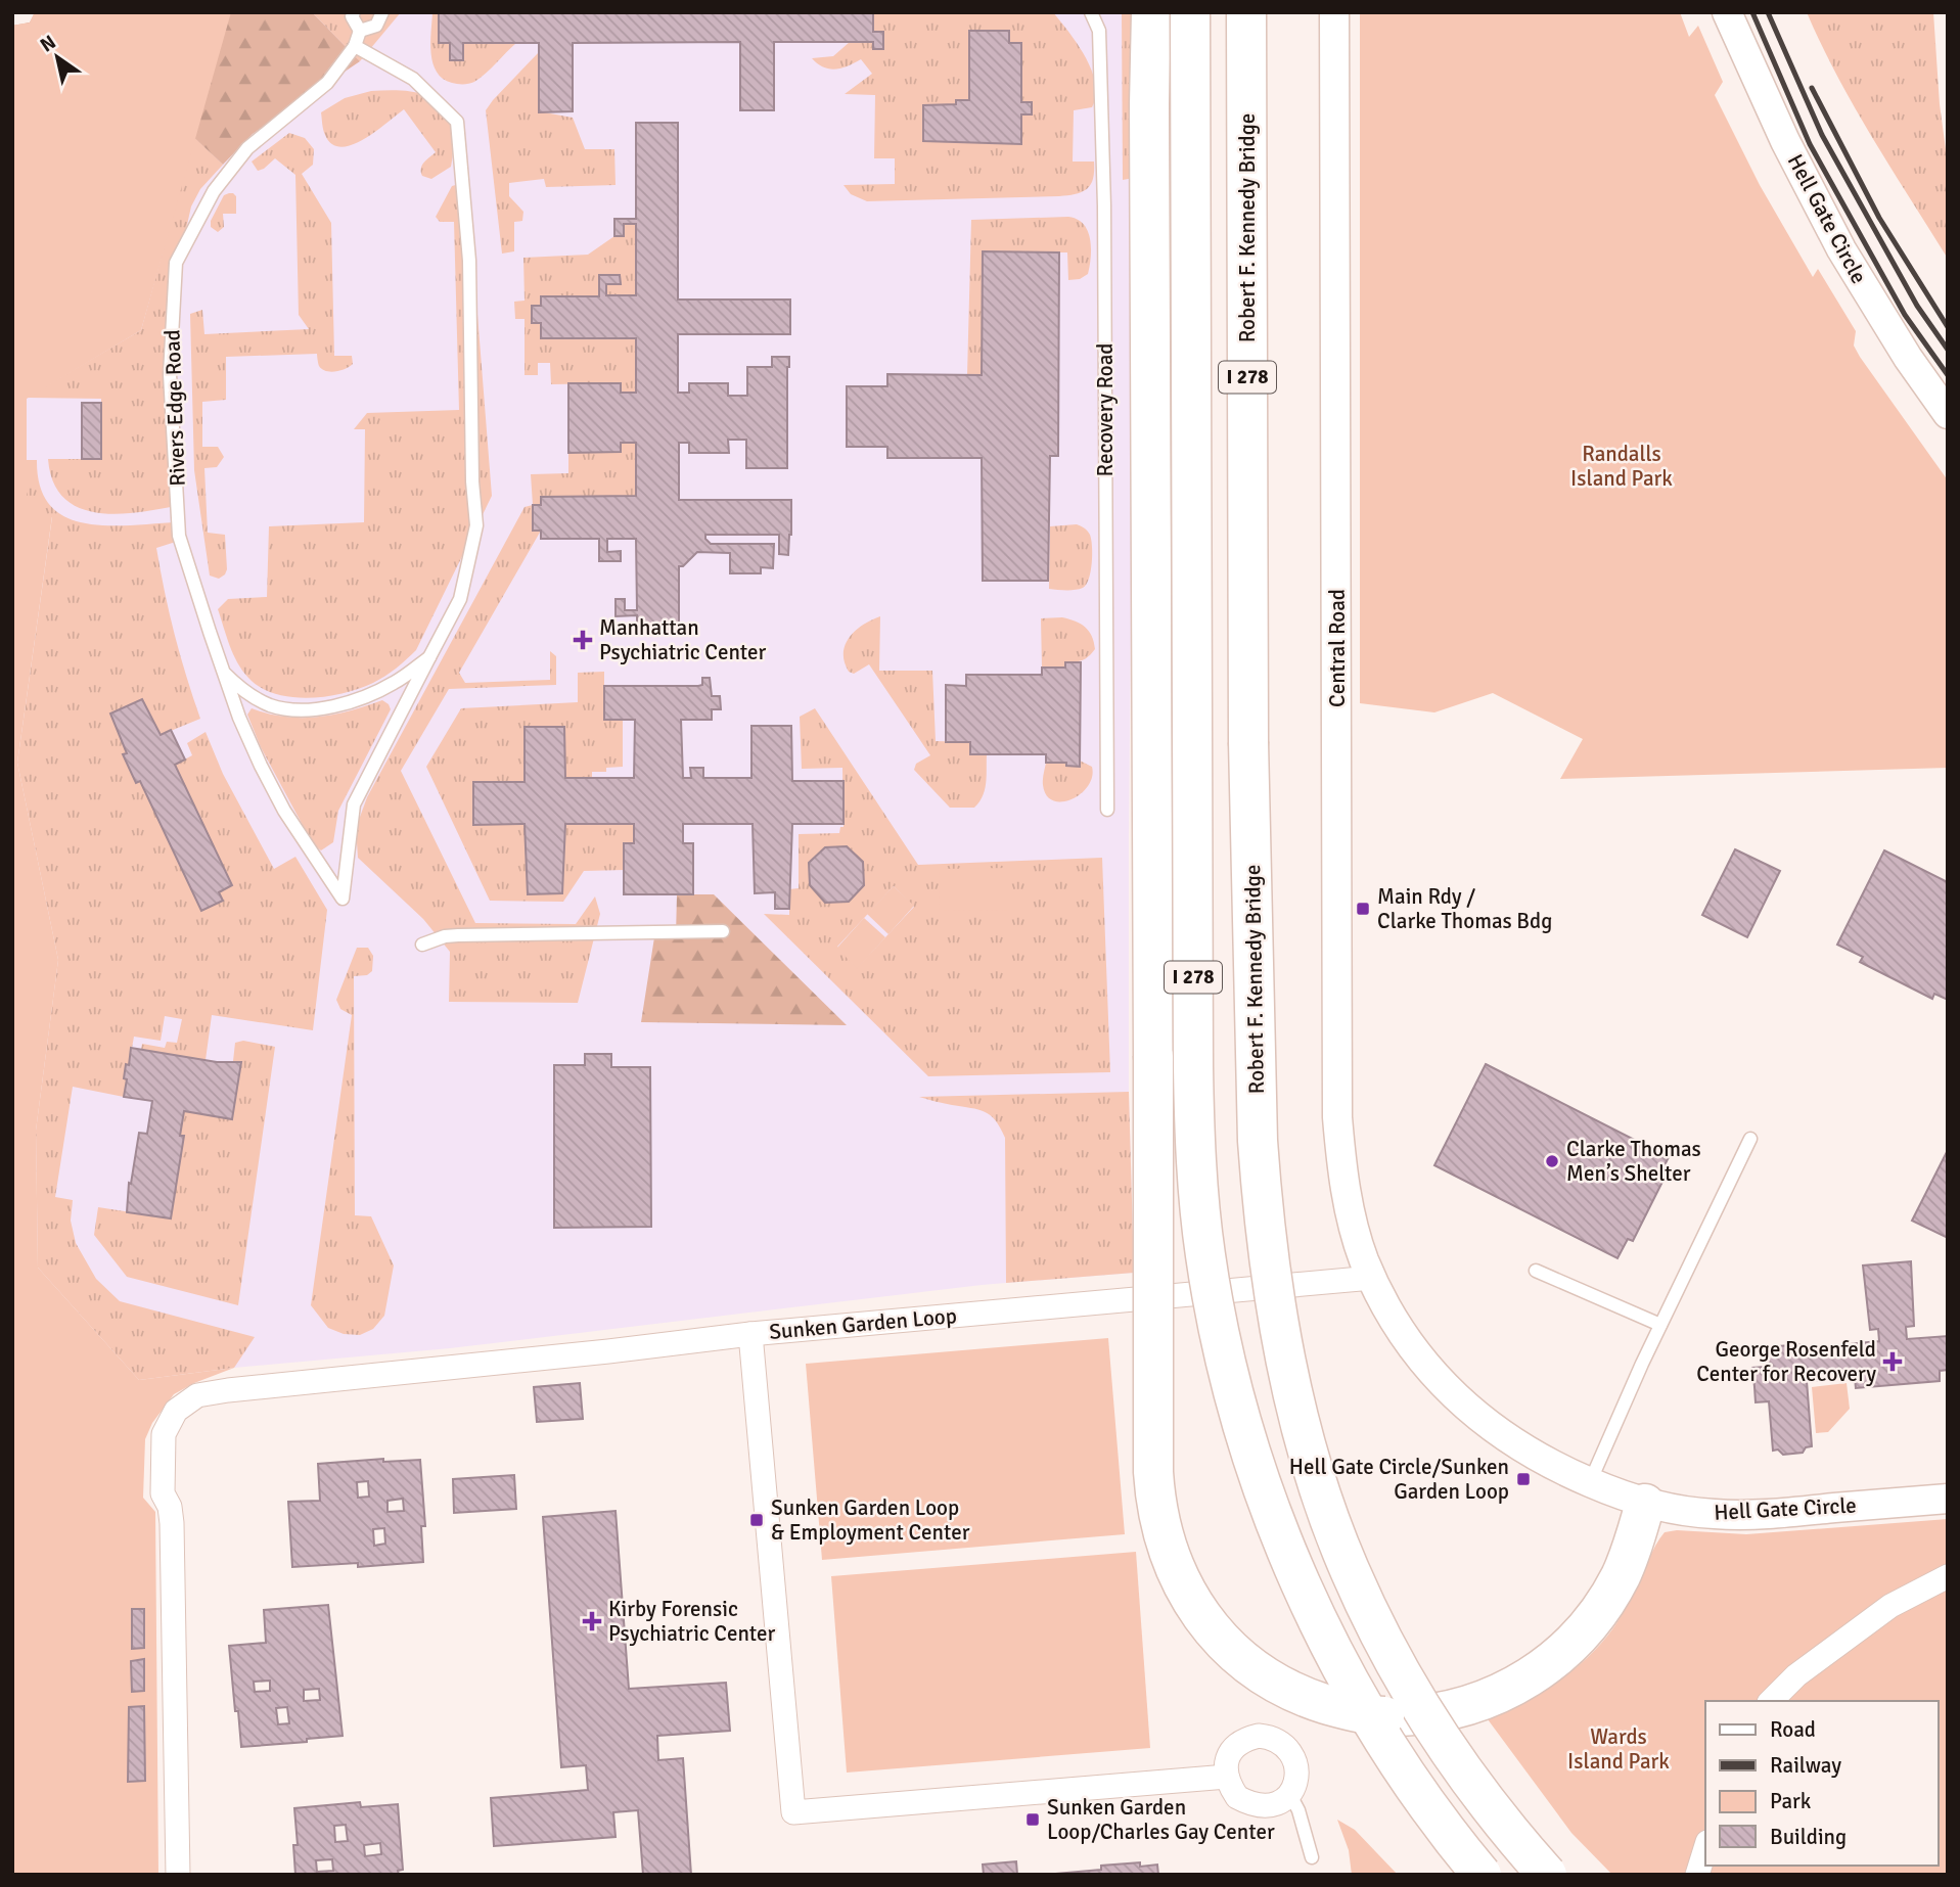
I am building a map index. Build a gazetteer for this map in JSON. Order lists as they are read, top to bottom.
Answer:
{
  "streets": {
    "highway": ["Robert F. Kennedy Bridge", "I 278"],
    "street": ["Hell Gate Circle", "Central Road", "Sunken Garden Loop"],
    "lane": ["Rivers Edge Road", "Recovery Road"]
  },
  "crossings": [
    ["Hell Gate Circle", "Central Road"],
    ["Hell Gate Circle", "Sunken Garden Loop"],
    ["Central Road", "Sunken Garden Loop"]
  ],
  "parks": ["Randalls Island Park", "Wards Island Park"],
  "places": {
    "health": ["Manhattan Psychiatric Center", "George Rosenfeld Center for Recovery", "Kirby Forensic Psychiatric Center"],
    "transit": [
      "Main Rdy / Clarke Thomas Bdg",
      "Hell Gate Circle/Sunken Garden Loop",
      "Sunken Garden Loop & Employment Center",
      "Sunken Garden Loop/Charles Gay Center"
    ],
    "other": ["Clarke Thomas Men’s Shelter"]
  },
  "legend": [
    "Road",
    "Railway",
    "Park",
    "Building"
  ],
  "north": "top left"
}
